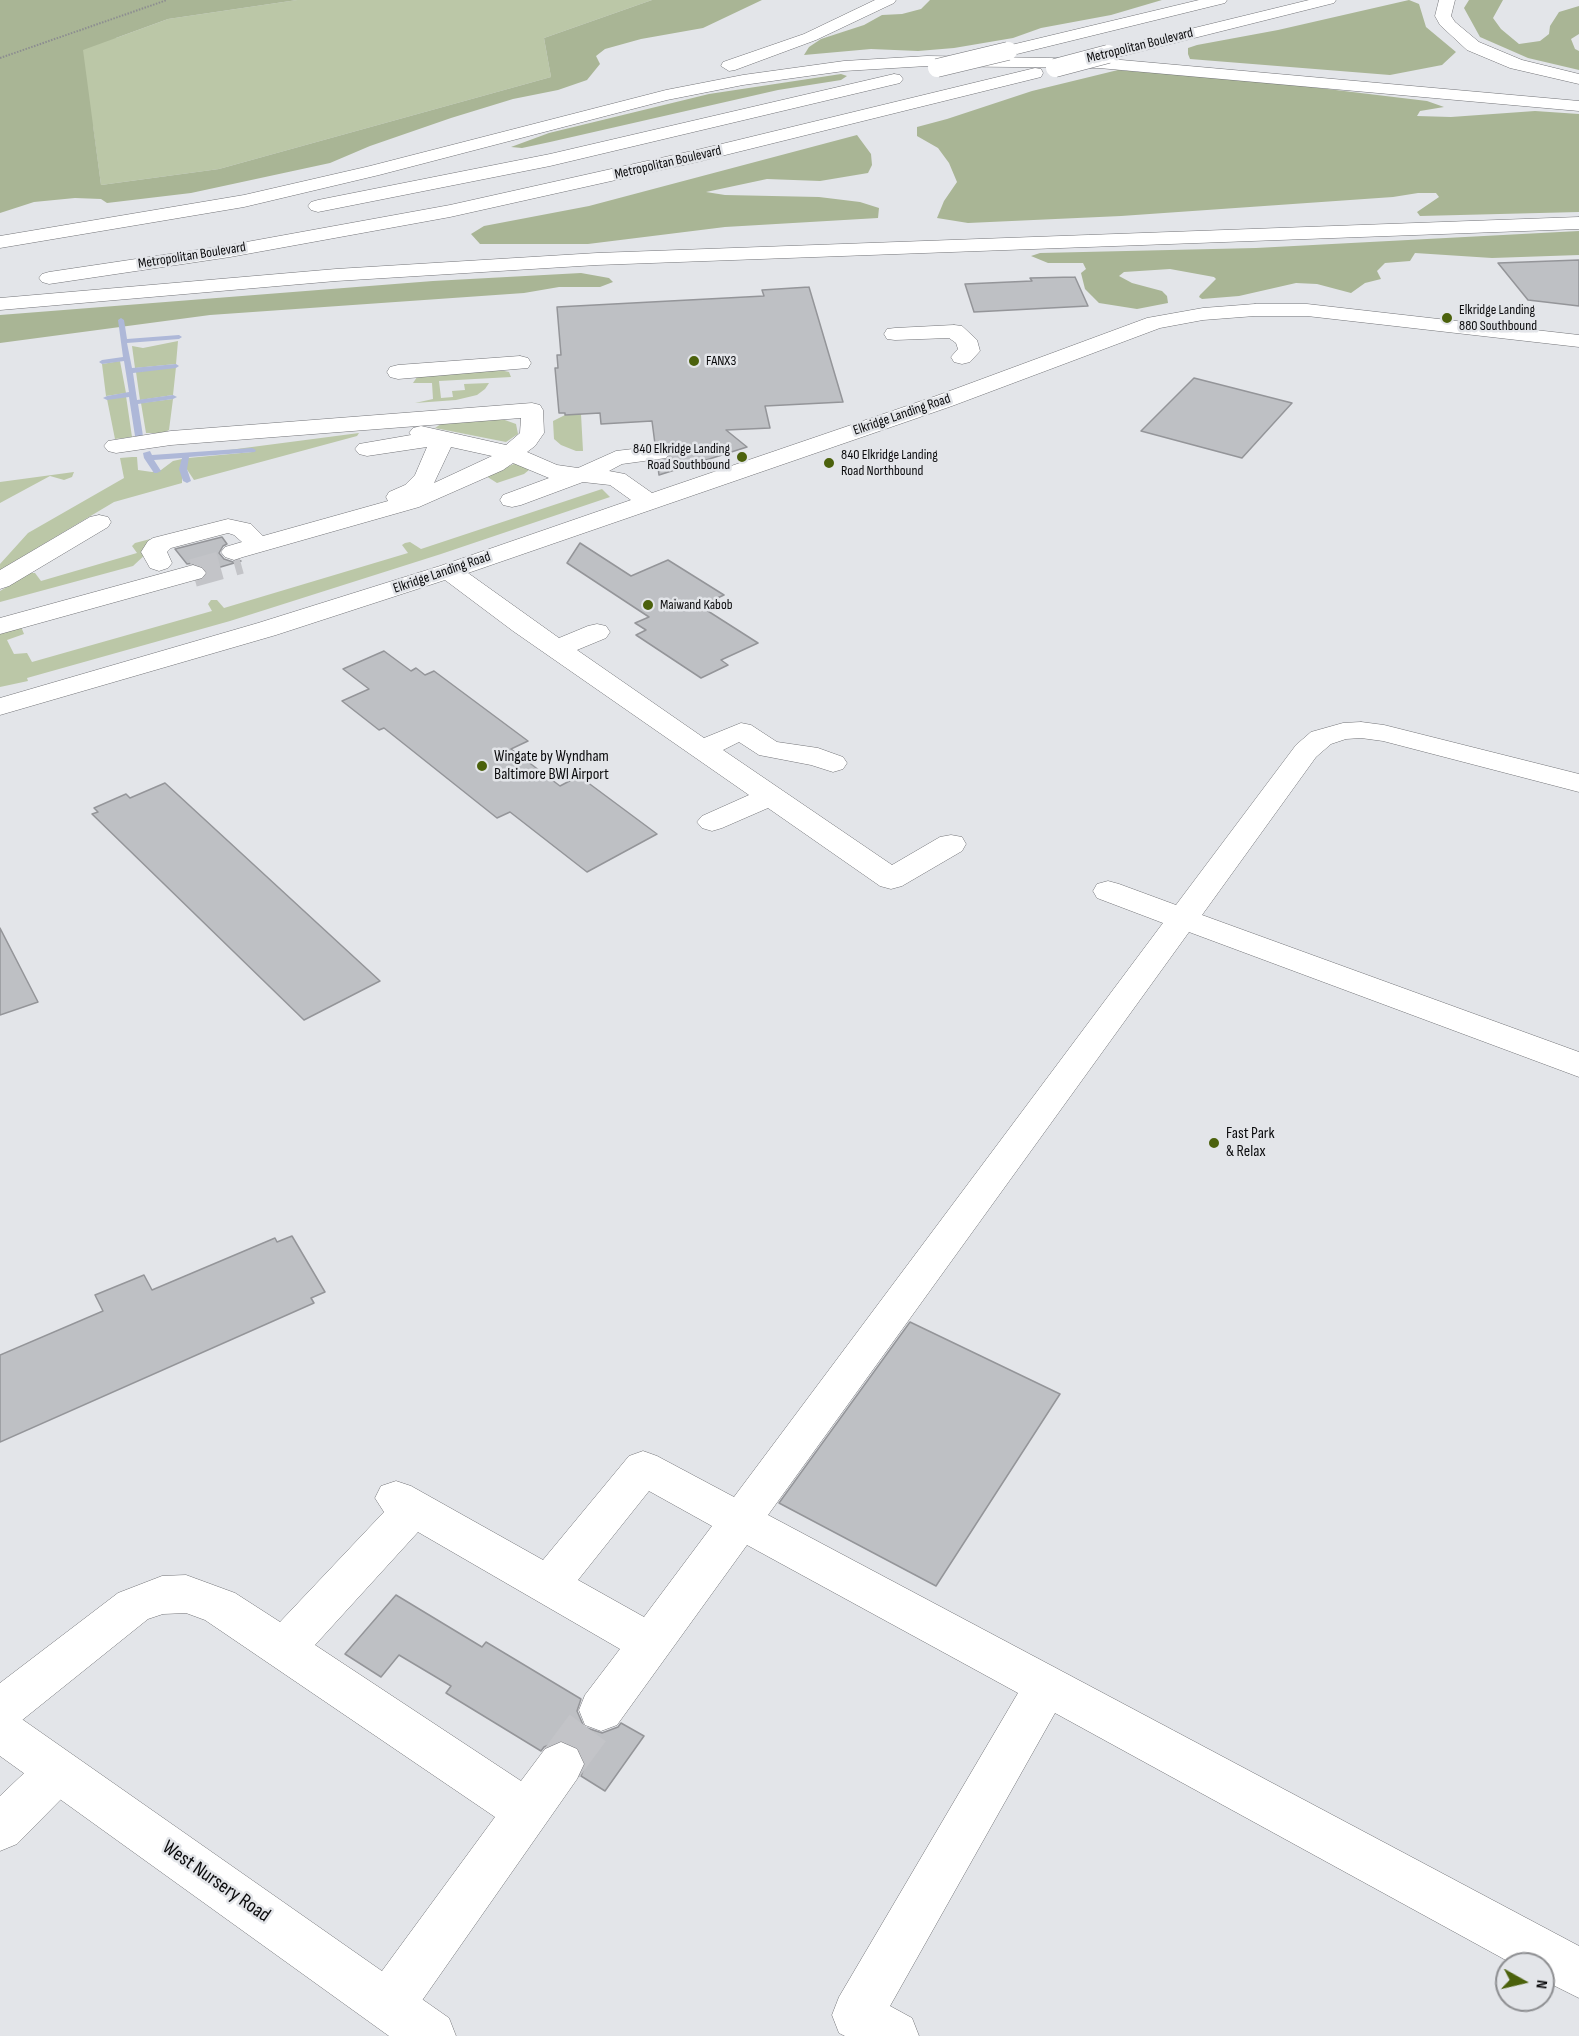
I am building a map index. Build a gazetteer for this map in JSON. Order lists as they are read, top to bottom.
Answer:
{
  "streets": {
    "main road": ["Metropolitan Boulevard", "Elkridge Landing Road", "West Nursery Road"]
  },
  "places": [
    "Elkridge Landing 880 Southbound",
    "FANX3",
    "840 Elkridge Landing Road Southbound",
    "840 Elkridge Landing Road Northbound",
    "Maiwand Kabob",
    "Wingate by Wyndham Baltimore BWI Airport",
    "Fast Park & Relax"
  ],
  "north": "right"
}
